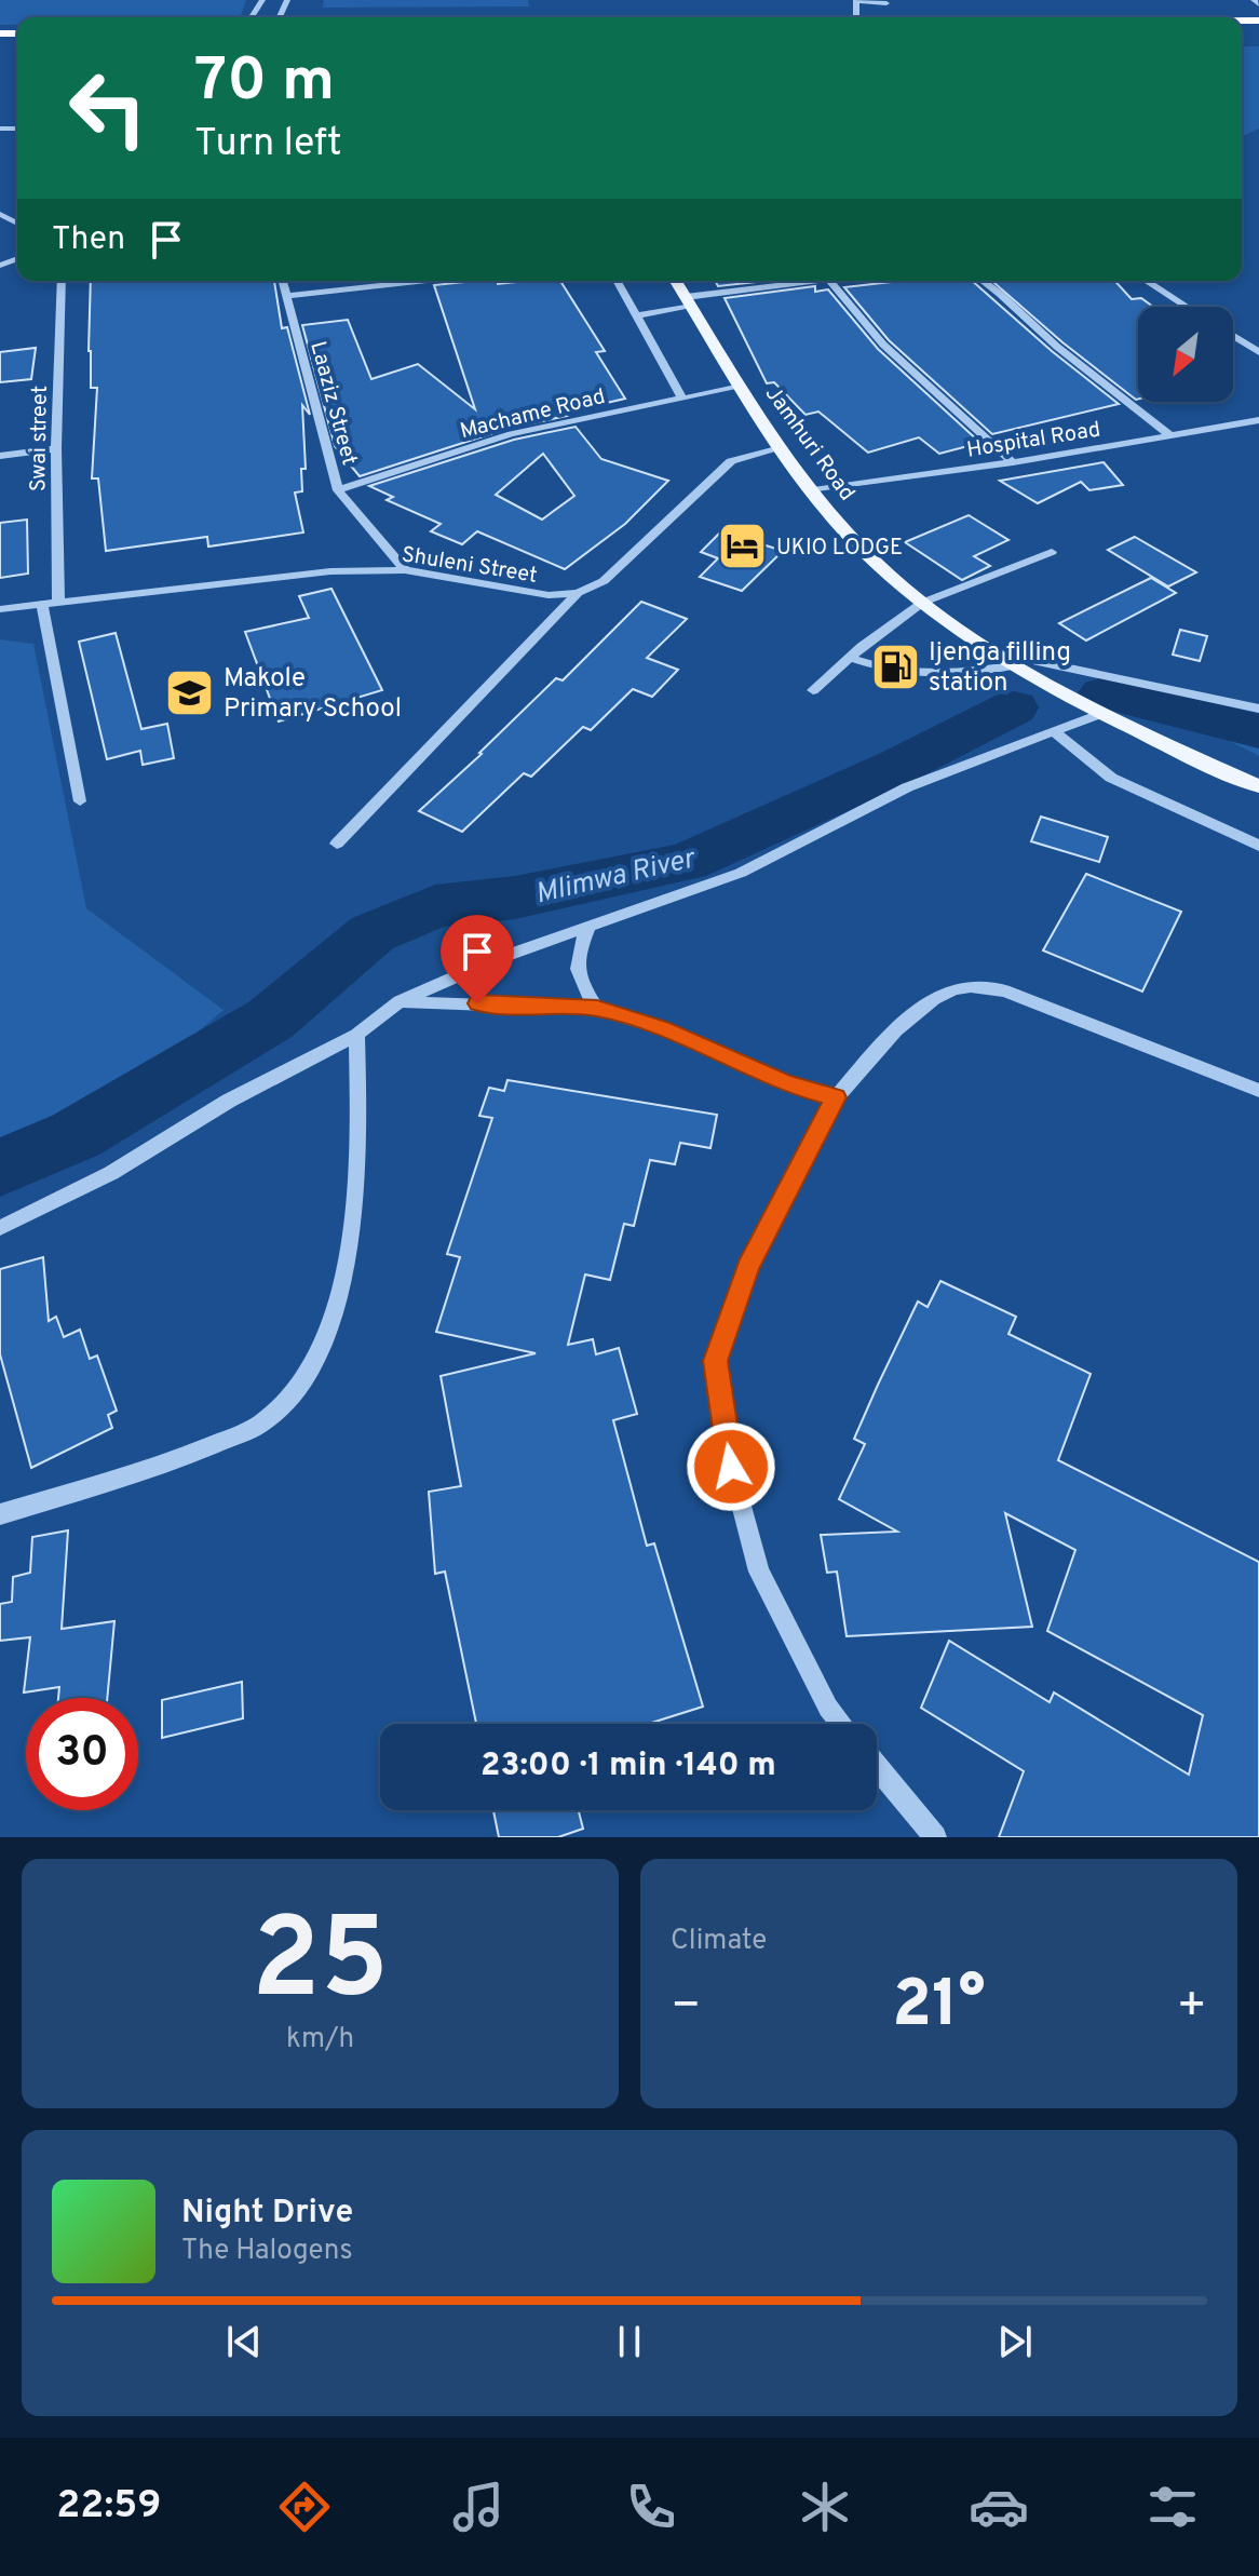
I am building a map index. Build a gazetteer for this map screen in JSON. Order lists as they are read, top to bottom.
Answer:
{
  "streets": {
    "main road": ["Jamhuri Road"],
    "street": [
      "Laaziz Street",
      "Machame Road",
      "Swai street",
      "Hospital Road",
      "Shuleni Street"
    ]
  },
  "crossings": [
    ["Laaziz Street", "Machame Road"],
    ["Laaziz Street", "Shuleni Street"],
    ["Machame Road", "Jamhuri Road"],
    ["Swai street", "Shuleni Street"],
    ["Hospital Road", "Jamhuri Road"]
  ],
  "water": ["Mlimwa River"],
  "places": {
    "hotel": ["UKIO LODGE"],
    "fuel station": ["Ijenga filling station"],
    "school or university": ["Makole Primary School"]
  },
  "north": "bottom left",
  "page": {
    "turn": ["70 m", "Turn left"],
    "then": "Then",
    "limit": "30",
    "trip": "23:00 · 1 min · 140 m",
    "tile": [
      ["25", "km/h"],
      "Climate"
    ],
    "heat": ["−", "21°", "+"],
    "song": ["Night Drive", "The Halogens"],
    "tabs": "22:59"
  }
}
